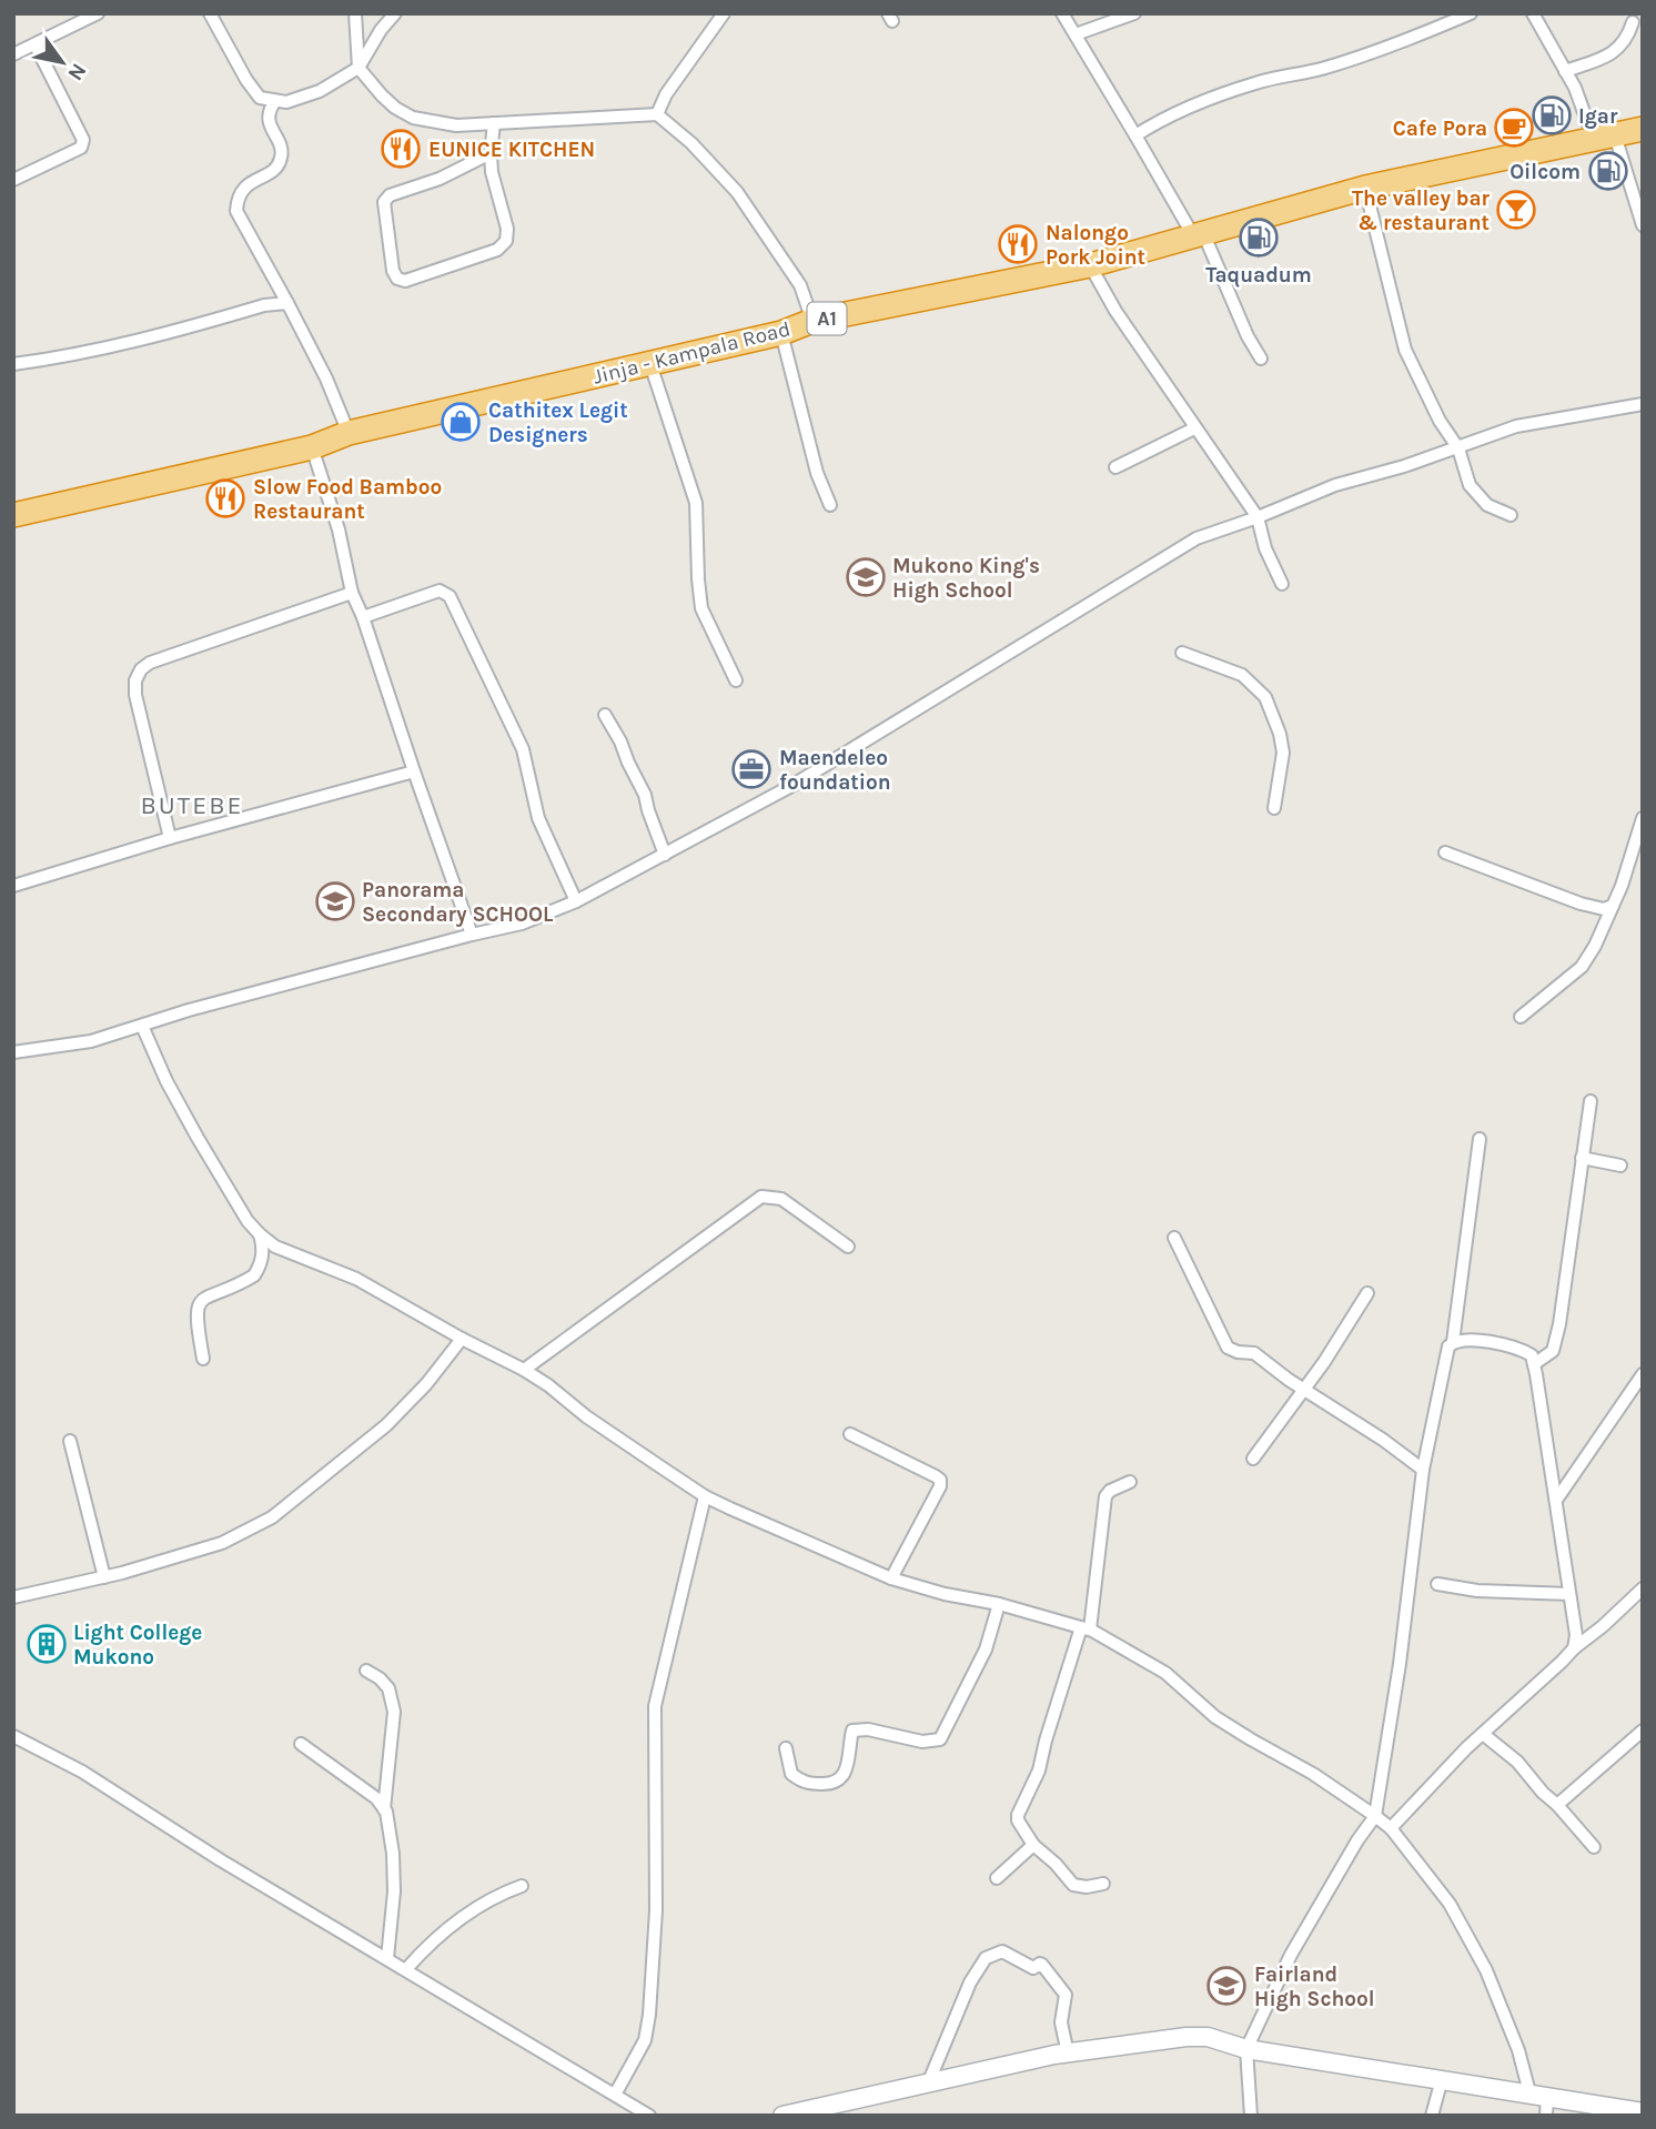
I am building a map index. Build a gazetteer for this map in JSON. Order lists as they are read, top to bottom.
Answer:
{
  "streets": {
    "highway": ["A1", "Jinja - Kampala Road"]
  },
  "districts": ["BUTEBE"],
  "places": {
    "fuel station": ["Igar", "Oilcom", "Taquadum"],
    "cafe": ["Cafe Pora"],
    "restaurant": ["EUNICE KITCHEN", "Nalongo Pork Joint", "Slow Food Bamboo Restaurant"],
    "bar": ["The valley bar & restaurant"],
    "shop": ["Cathitex Legit Designers"],
    "school or university": ["Mukono King's High School", "Panorama Secondary SCHOOL", "Fairland High School"],
    "office": ["Maendeleo foundation"],
    "building": ["Light College Mukono"]
  },
  "north": "bottom right"
}
